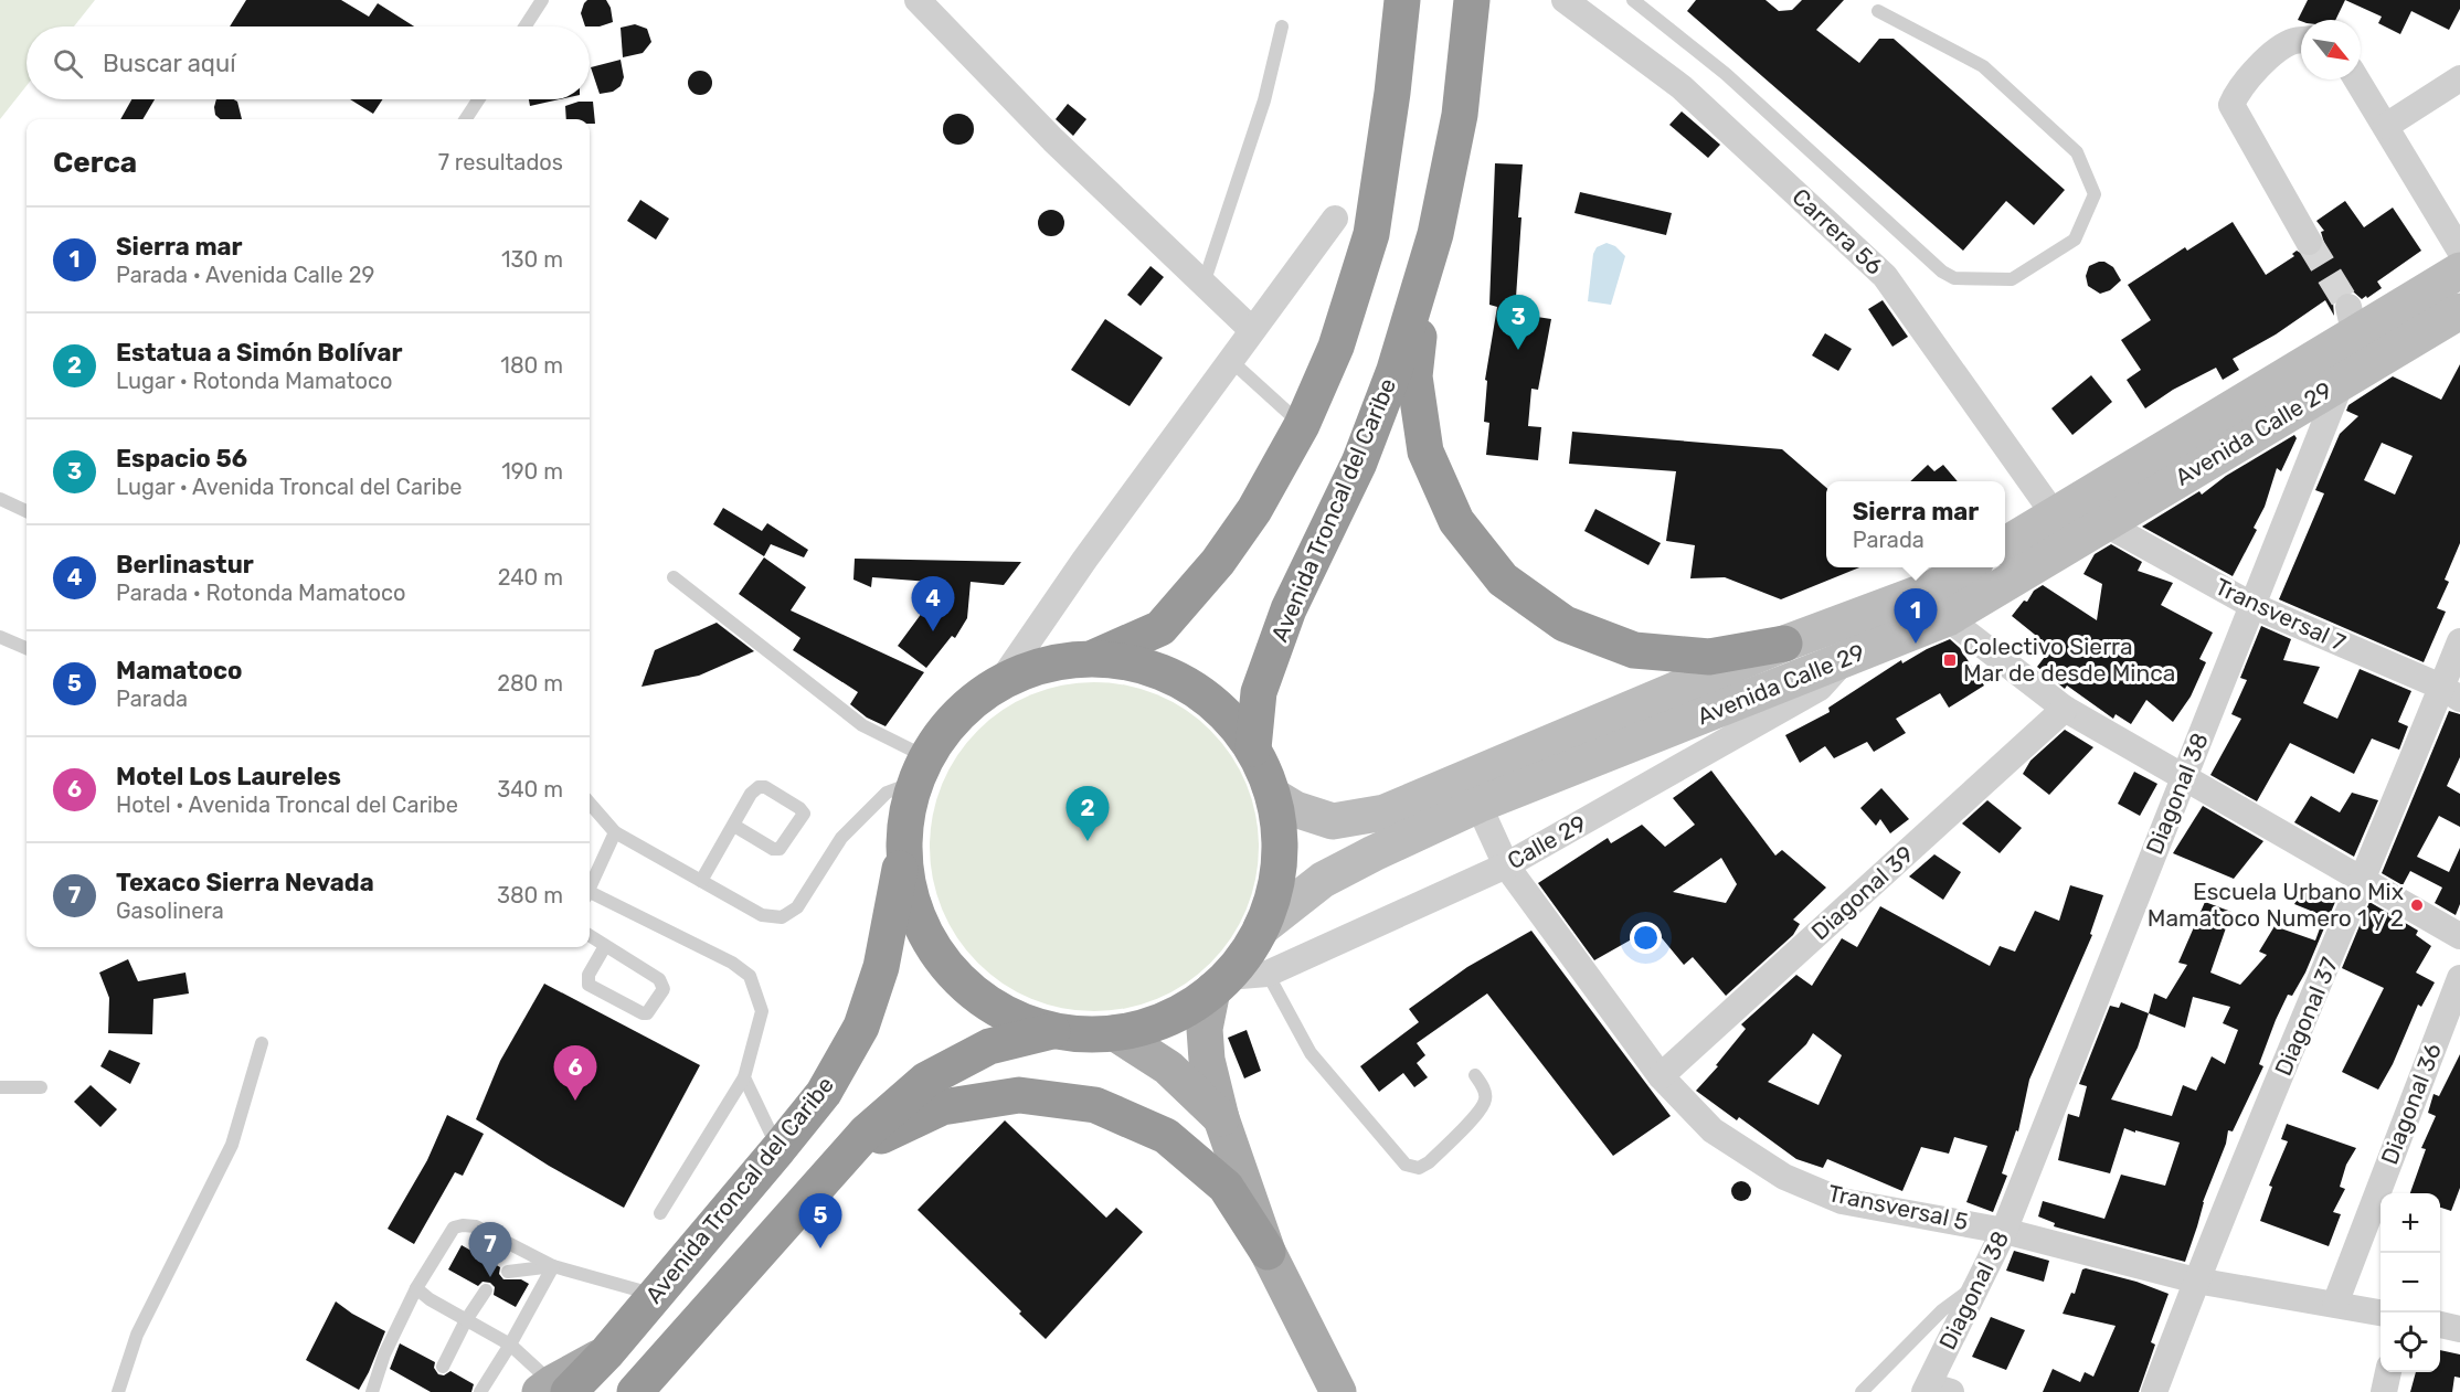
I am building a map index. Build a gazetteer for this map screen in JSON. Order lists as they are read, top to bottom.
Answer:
{
  "streets": {
    "highway": ["Avenida Troncal del Caribe"],
    "main road": ["Avenida Calle 29"],
    "street": [
      "Carrera 56",
      "Transversal 7",
      "Diagonal 38",
      "Calle 29",
      "Diagonal 39",
      "Diagonal 37",
      "Diagonal 36",
      "Transversal 5"
    ]
  },
  "crossings": [
    ["Carrera 56", "Avenida Calle 29"],
    ["Avenida Calle 29", "Transversal 7"],
    ["Avenida Calle 29", "Diagonal 38"],
    ["Avenida Calle 29", "Calle 29"],
    ["Avenida Calle 29", "Transversal 5"],
    ["Transversal 7", "Diagonal 38"],
    ["Transversal 7", "Diagonal 37"],
    ["Diagonal 38", "Transversal 5"],
    ["Calle 29", "Transversal 5"],
    ["Diagonal 39", "Transversal 5"],
    ["Diagonal 37", "Transversal 5"],
    ["Diagonal 36", "Transversal 5"]
  ],
  "places": {
    "transit": ["Colectivo Sierra Mar de desde Minca"],
    "other": ["Escuela Urbano Mix Mamatoco Numero 1 y 2"]
  },
  "north": "bottom right",
  "page": {
    "search": "Buscar aquí",
    "heading": ["Cerca", "7 resultados"],
    "list": [
      {
        "mark": "1",
        "name": "Sierra mar",
        "note": "Parada · Avenida Calle 29",
        "value": "130 m"
      },
      {
        "mark": "2",
        "name": "Estatua a Simón Bolívar",
        "note": "Lugar · Rotonda Mamatoco",
        "value": "180 m"
      },
      {
        "mark": "3",
        "name": "Espacio 56",
        "note": "Lugar · Avenida Troncal del Caribe",
        "value": "190 m"
      },
      {
        "mark": "4",
        "name": "Berlinastur",
        "note": "Parada · Rotonda Mamatoco",
        "value": "240 m"
      },
      {
        "mark": "5",
        "name": "Mamatoco",
        "note": "Parada",
        "value": "280 m"
      },
      {
        "mark": "6",
        "name": "Motel Los Laureles",
        "note": "Hotel · Avenida Troncal del Caribe",
        "value": "340 m"
      },
      {
        "mark": "7",
        "name": "Texaco Sierra Nevada",
        "note": "Gasolinera",
        "value": "380 m"
      }
    ],
    "pins": [
      "3",
      "4",
      "1",
      "2",
      "6",
      "5",
      "7"
    ],
    "popup": ["Sierra mar", "Parada"],
    "map_buttons": ["+", "−"]
  }
}
